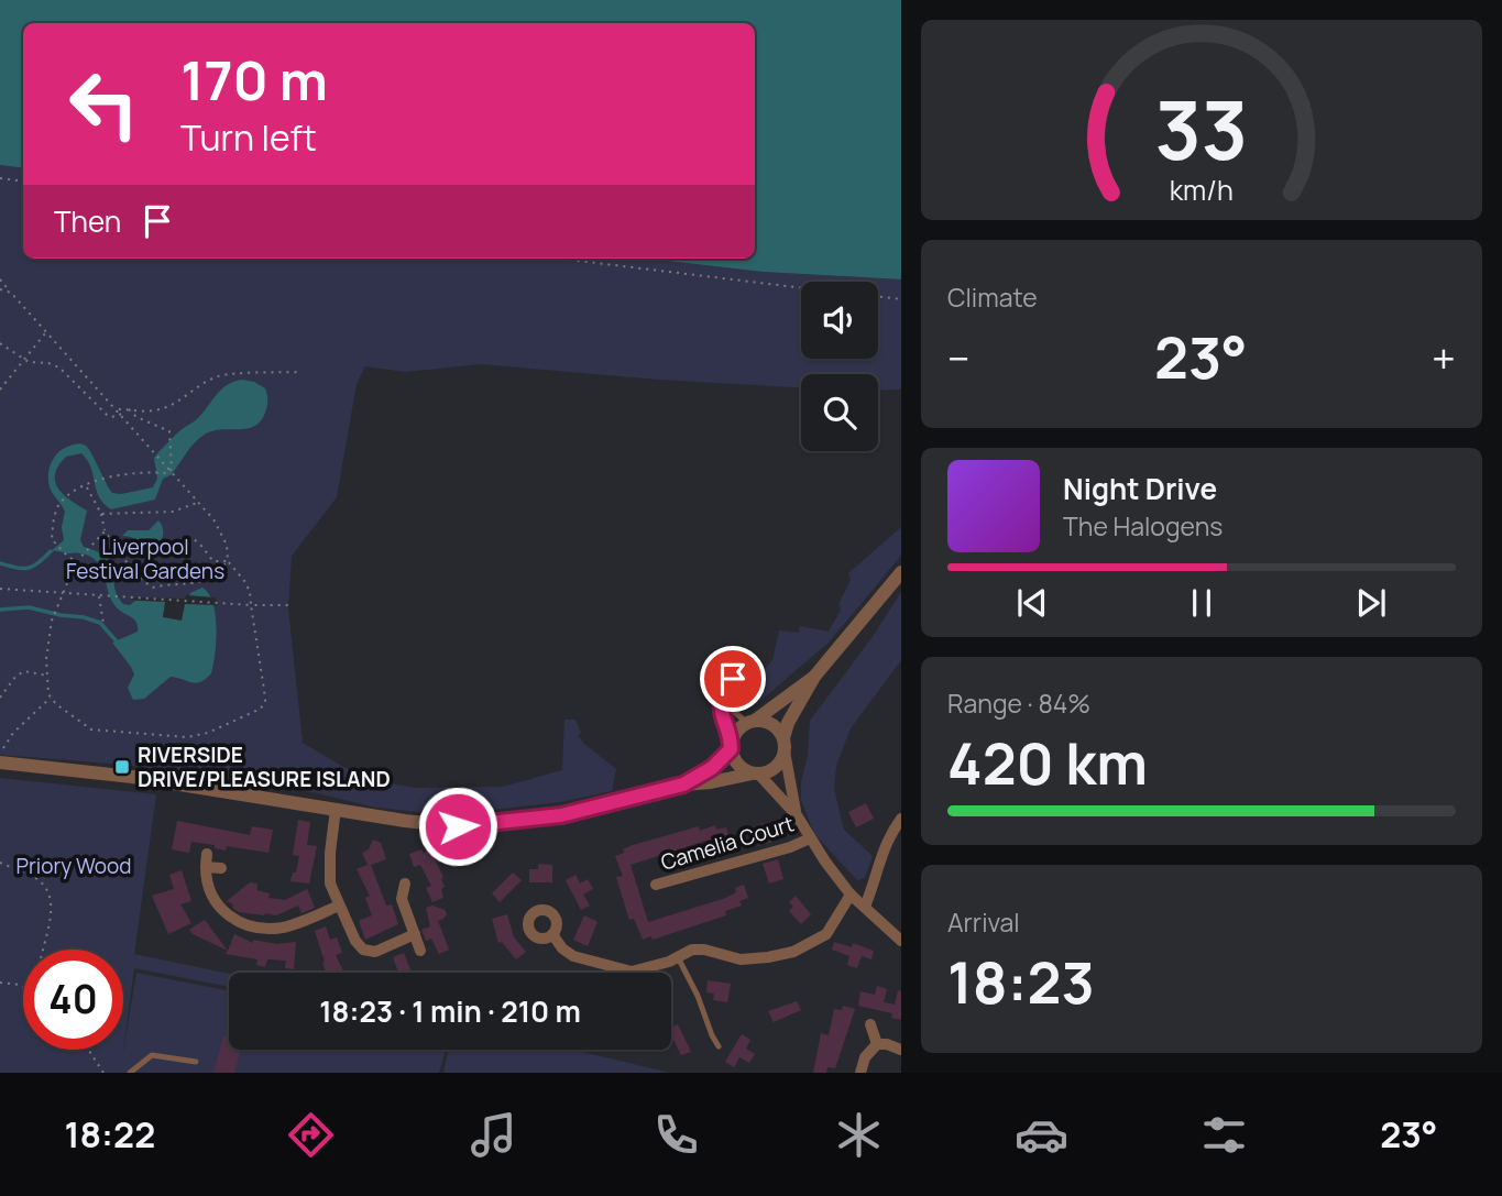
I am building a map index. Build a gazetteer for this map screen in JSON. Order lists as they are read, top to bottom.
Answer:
{
  "streets": {
    "street": ["Camelia Court"]
  },
  "parks": ["Liverpool Festival Gardens", "Priory Wood"],
  "places": {
    "transit": ["RIVERSIDE DRIVE/PLEASURE ISLAND"]
  },
  "page": {
    "turn": ["170 m", "Turn left"],
    "then": "Then",
    "tile": [
      "Climate",
      ["Range · 84%", "420 km"],
      ["Arrival", "18:23"]
    ],
    "heat": ["−", "23°", "+"],
    "song": ["Night Drive", "The Halogens"],
    "limit": "40",
    "trip": "18:23 · 1 min · 210 m",
    "tabs": ["18:22", "23°"],
    "gauge": ["33", "km/h"]
  }
}
